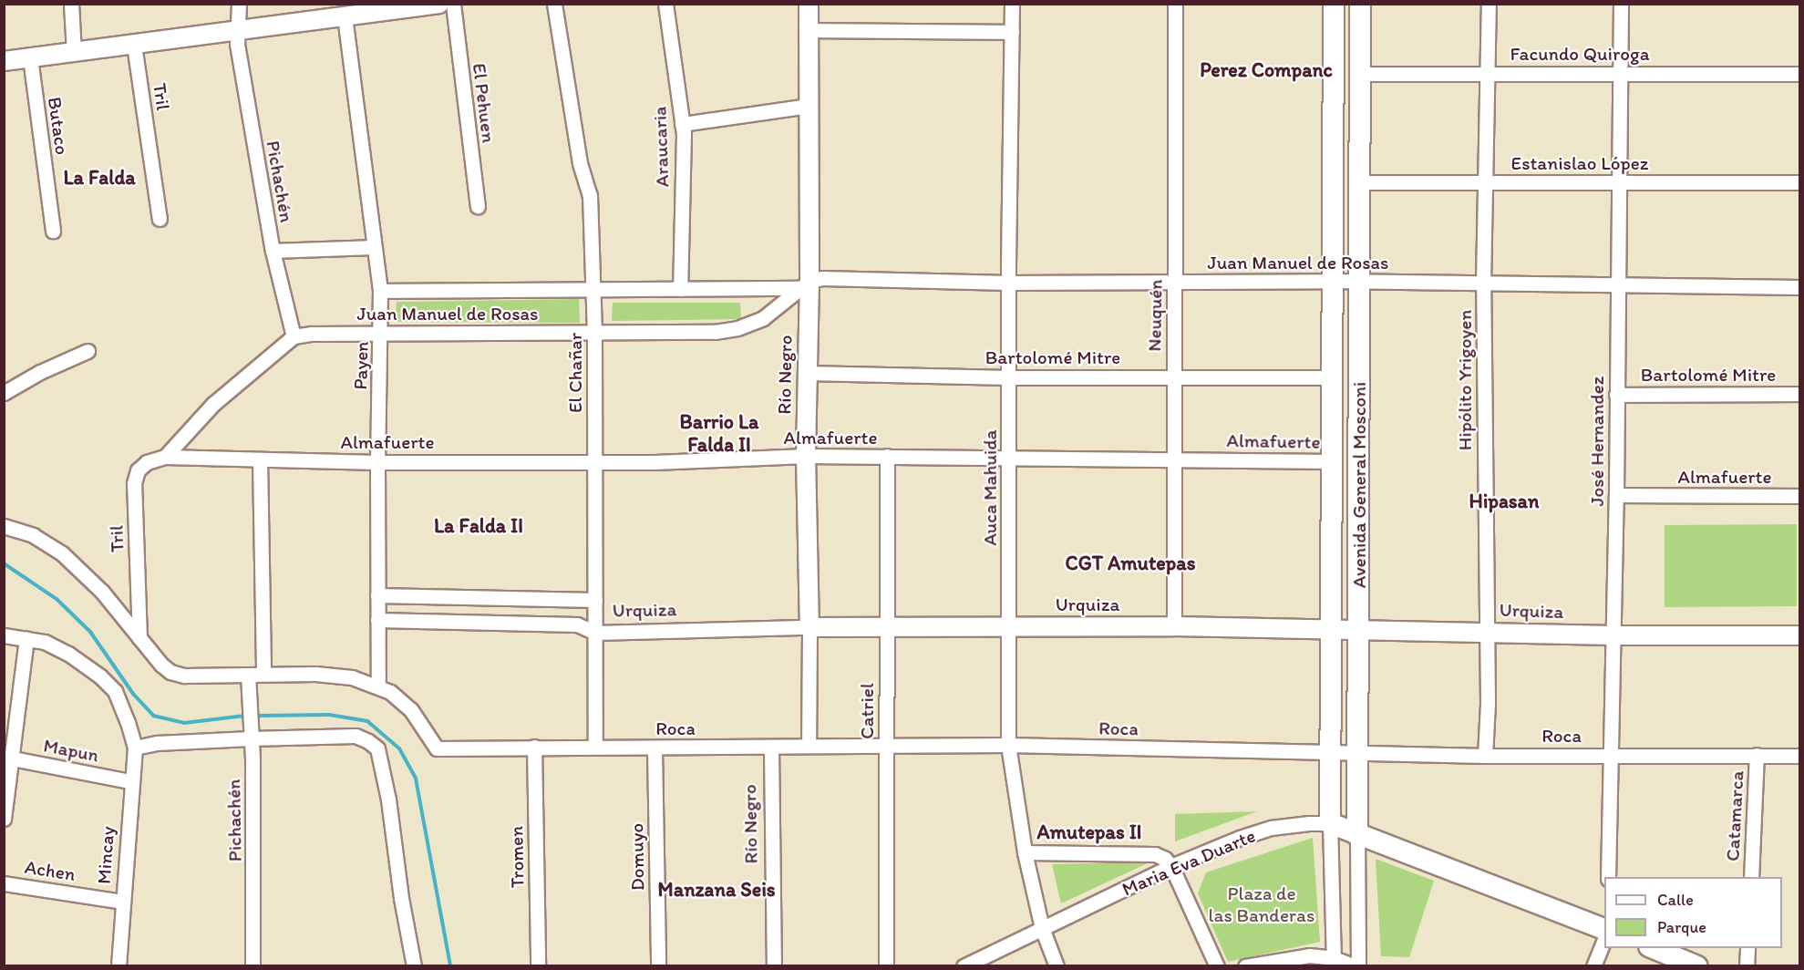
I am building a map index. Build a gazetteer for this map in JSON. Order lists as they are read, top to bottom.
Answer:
{
  "streets": {
    "main road": ["Avenida General Mosconi", "Maria Eva Duarte"],
    "street": [
      "Facundo Quiroga",
      "Tril",
      "El Pehuen",
      "Butaco",
      "Araucaria",
      "Estanislao López",
      "Pichachén",
      "Juan Manuel de Rosas",
      "Neuquén",
      "Bartolomé Mitre",
      "Payen",
      "El Chañar",
      "Río Negro",
      "Hipólito Yrigoyen",
      "Almafuerte",
      "José Hernandez",
      "Auca Mahuida",
      "Urquiza",
      "Catriel",
      "Roca",
      "Mapun",
      "Catamarca",
      "Mincay",
      "Tromen",
      "Domuyo",
      "Achen"
    ]
  },
  "crossings": [
    ["Facundo Quiroga", "Hipólito Yrigoyen"],
    ["Facundo Quiroga", "José Hernandez"],
    ["Facundo Quiroga", "Avenida General Mosconi"],
    ["Tril", "Almafuerte"],
    ["Araucaria", "Juan Manuel de Rosas"],
    ["Estanislao López", "Hipólito Yrigoyen"],
    ["Estanislao López", "José Hernandez"],
    ["Estanislao López", "Avenida General Mosconi"],
    ["Pichachén", "Juan Manuel de Rosas"],
    ["Juan Manuel de Rosas", "Neuquén"],
    ["Juan Manuel de Rosas", "Payen"],
    ["Juan Manuel de Rosas", "El Chañar"],
    ["Juan Manuel de Rosas", "Río Negro"],
    ["Juan Manuel de Rosas", "Hipólito Yrigoyen"],
    ["Juan Manuel de Rosas", "José Hernandez"],
    ["Juan Manuel de Rosas", "Avenida General Mosconi"],
    ["Juan Manuel de Rosas", "Auca Mahuida"],
    ["Neuquén", "Bartolomé Mitre"],
    ["Neuquén", "Almafuerte"],
    ["Neuquén", "Urquiza"],
    ["Bartolomé Mitre", "Río Negro"],
    ["Bartolomé Mitre", "José Hernandez"],
    ["Bartolomé Mitre", "Avenida General Mosconi"],
    ["Bartolomé Mitre", "Auca Mahuida"],
    ["Payen", "Almafuerte"],
    ["Payen", "Urquiza"],
    ["Payen", "Roca"],
    ["El Chañar", "Almafuerte"],
    ["El Chañar", "Urquiza"],
    ["El Chañar", "Roca"],
    ["Río Negro", "Almafuerte"],
    ["Río Negro", "Urquiza"],
    ["Río Negro", "Roca"],
    ["Hipólito Yrigoyen", "Urquiza"],
    ["Hipólito Yrigoyen", "Roca"],
    ["Almafuerte", "José Hernandez"],
    ["Almafuerte", "Avenida General Mosconi"],
    ["Almafuerte", "Auca Mahuida"],
    ["Almafuerte", "Catriel"],
    ["José Hernandez", "Urquiza"],
    ["José Hernandez", "Roca"],
    ["Avenida General Mosconi", "Urquiza"],
    ["Avenida General Mosconi", "Roca"],
    ["Avenida General Mosconi", "Maria Eva Duarte"],
    ["Auca Mahuida", "Urquiza"],
    ["Auca Mahuida", "Roca"],
    ["Auca Mahuida", "Maria Eva Duarte"],
    ["Urquiza", "Catriel"],
    ["Catriel", "Roca"],
    ["Roca", "Catamarca"],
    ["Roca", "Tromen"],
    ["Roca", "Domuyo"],
    ["Mapun", "Mincay"],
    ["Mincay", "Achen"]
  ],
  "districts": [
    "Perez Companc",
    "La Falda",
    "Barrio La Falda II",
    "Hipasan",
    "La Falda II",
    "CGT Amutepas",
    "Amutepas II",
    "Manzana Seis"
  ],
  "parks": ["Plaza de las Banderas"],
  "legend": ["Calle", "Parque"]
}
